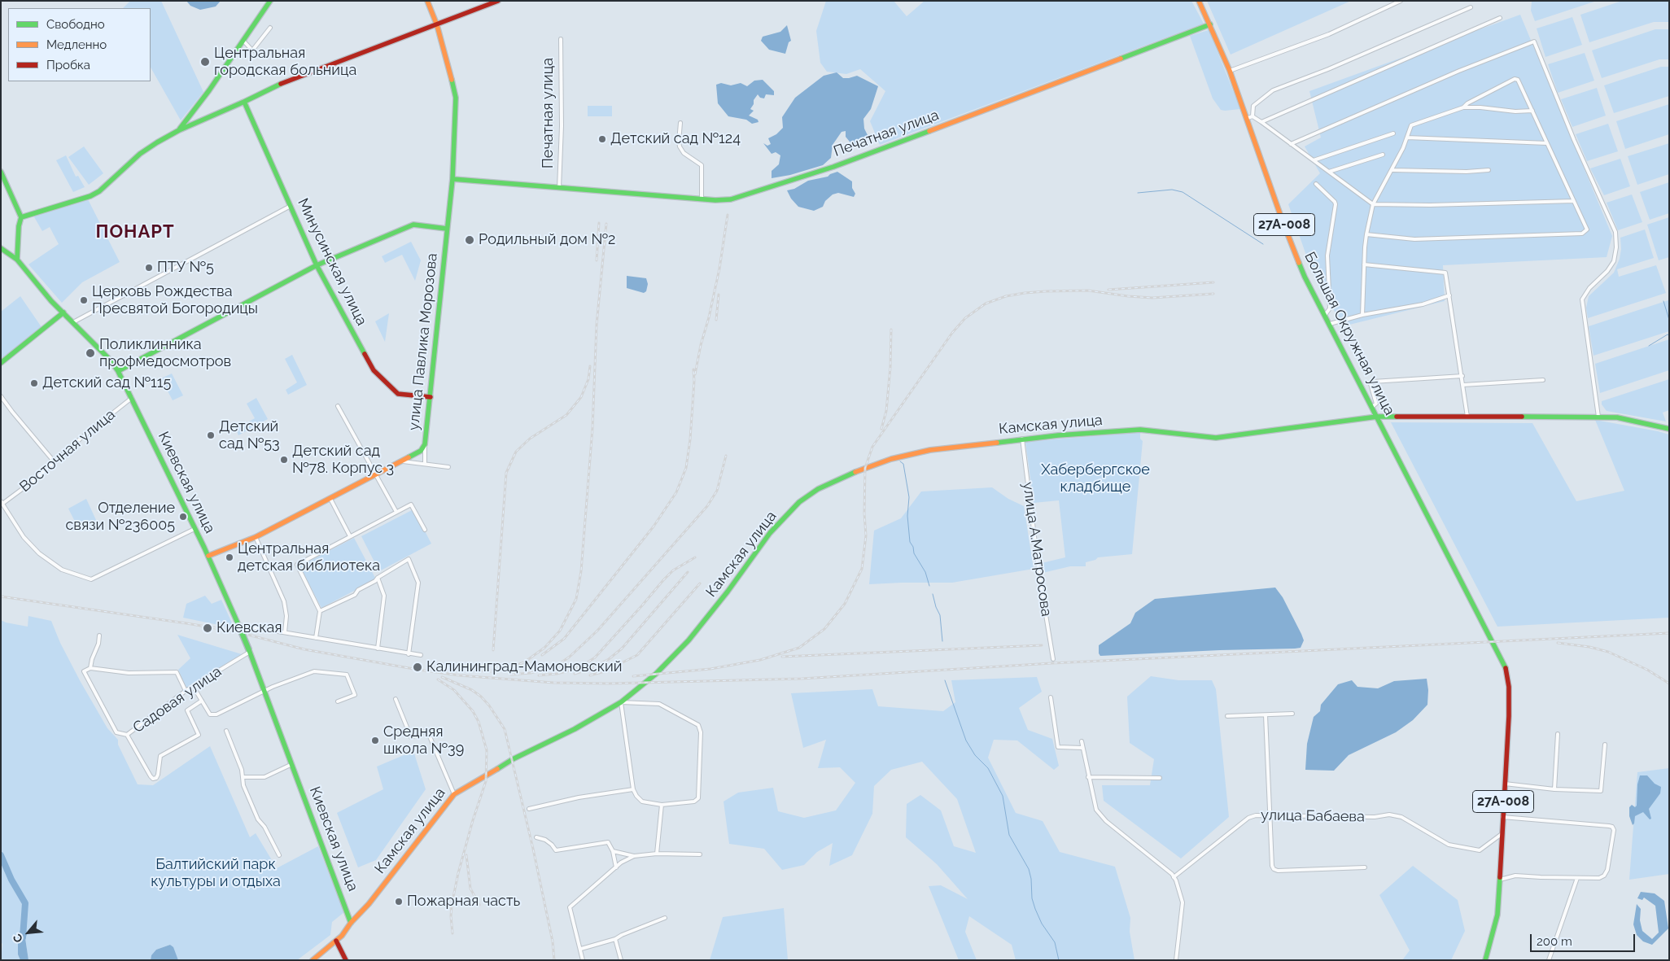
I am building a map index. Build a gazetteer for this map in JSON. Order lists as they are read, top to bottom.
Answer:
{
  "streets": {
    "main road": [
      "Печатная улица",
      "27А-008",
      "Минусинская улица",
      "Большая Окружная улица",
      "улица Павлика Морозова",
      "Камская улица",
      "Киевская улица"
    ],
    "street": [
      "Восточная улица",
      "улица А.Матросова",
      "Садовая улица",
      "улица Бабаева"
    ]
  },
  "crossings": [
    ["Печатная улица", "Большая Окружная улица"],
    ["Печатная улица", "улица Павлика Морозова"],
    ["27А-008", "Большая Окружная улица"],
    ["27А-008", "улица Бабаева"],
    ["Минусинская улица", "улица Павлика Морозова"],
    ["Большая Окружная улица", "Камская улица"],
    ["улица Павлика Морозова", "Киевская улица"],
    ["Камская улица", "Киевская улица"],
    ["Камская улица", "улица А.Матросова"],
    ["Восточная улица", "Киевская улица"],
    ["Киевская улица", "Садовая улица"]
  ],
  "districts": ["ПОНАРТ"],
  "parks": ["Хабербергское кладбище", "Балтийский парк культуры и отдыха"],
  "places": [
    "Центральная городская больница",
    "Детский сад №124",
    "Родильный дом №2",
    "ПТУ №5",
    "Церковь Рождества Пресвятой Богородицы",
    "Поликлинника профмедосмотров",
    "Детский сад №115",
    "Детский сад №53",
    "Детский сад №78. Корпус 3",
    "Отделение связи №236005",
    "Центральная детская библиотека",
    "Киевская",
    "Калининград-Мамоновский",
    "Средняя школа №39",
    "Пожарная часть"
  ],
  "legend": ["Свободно", "Медленно", "Пробка"],
  "scale_bar": "200 m",
  "north": "bottom left"
}
